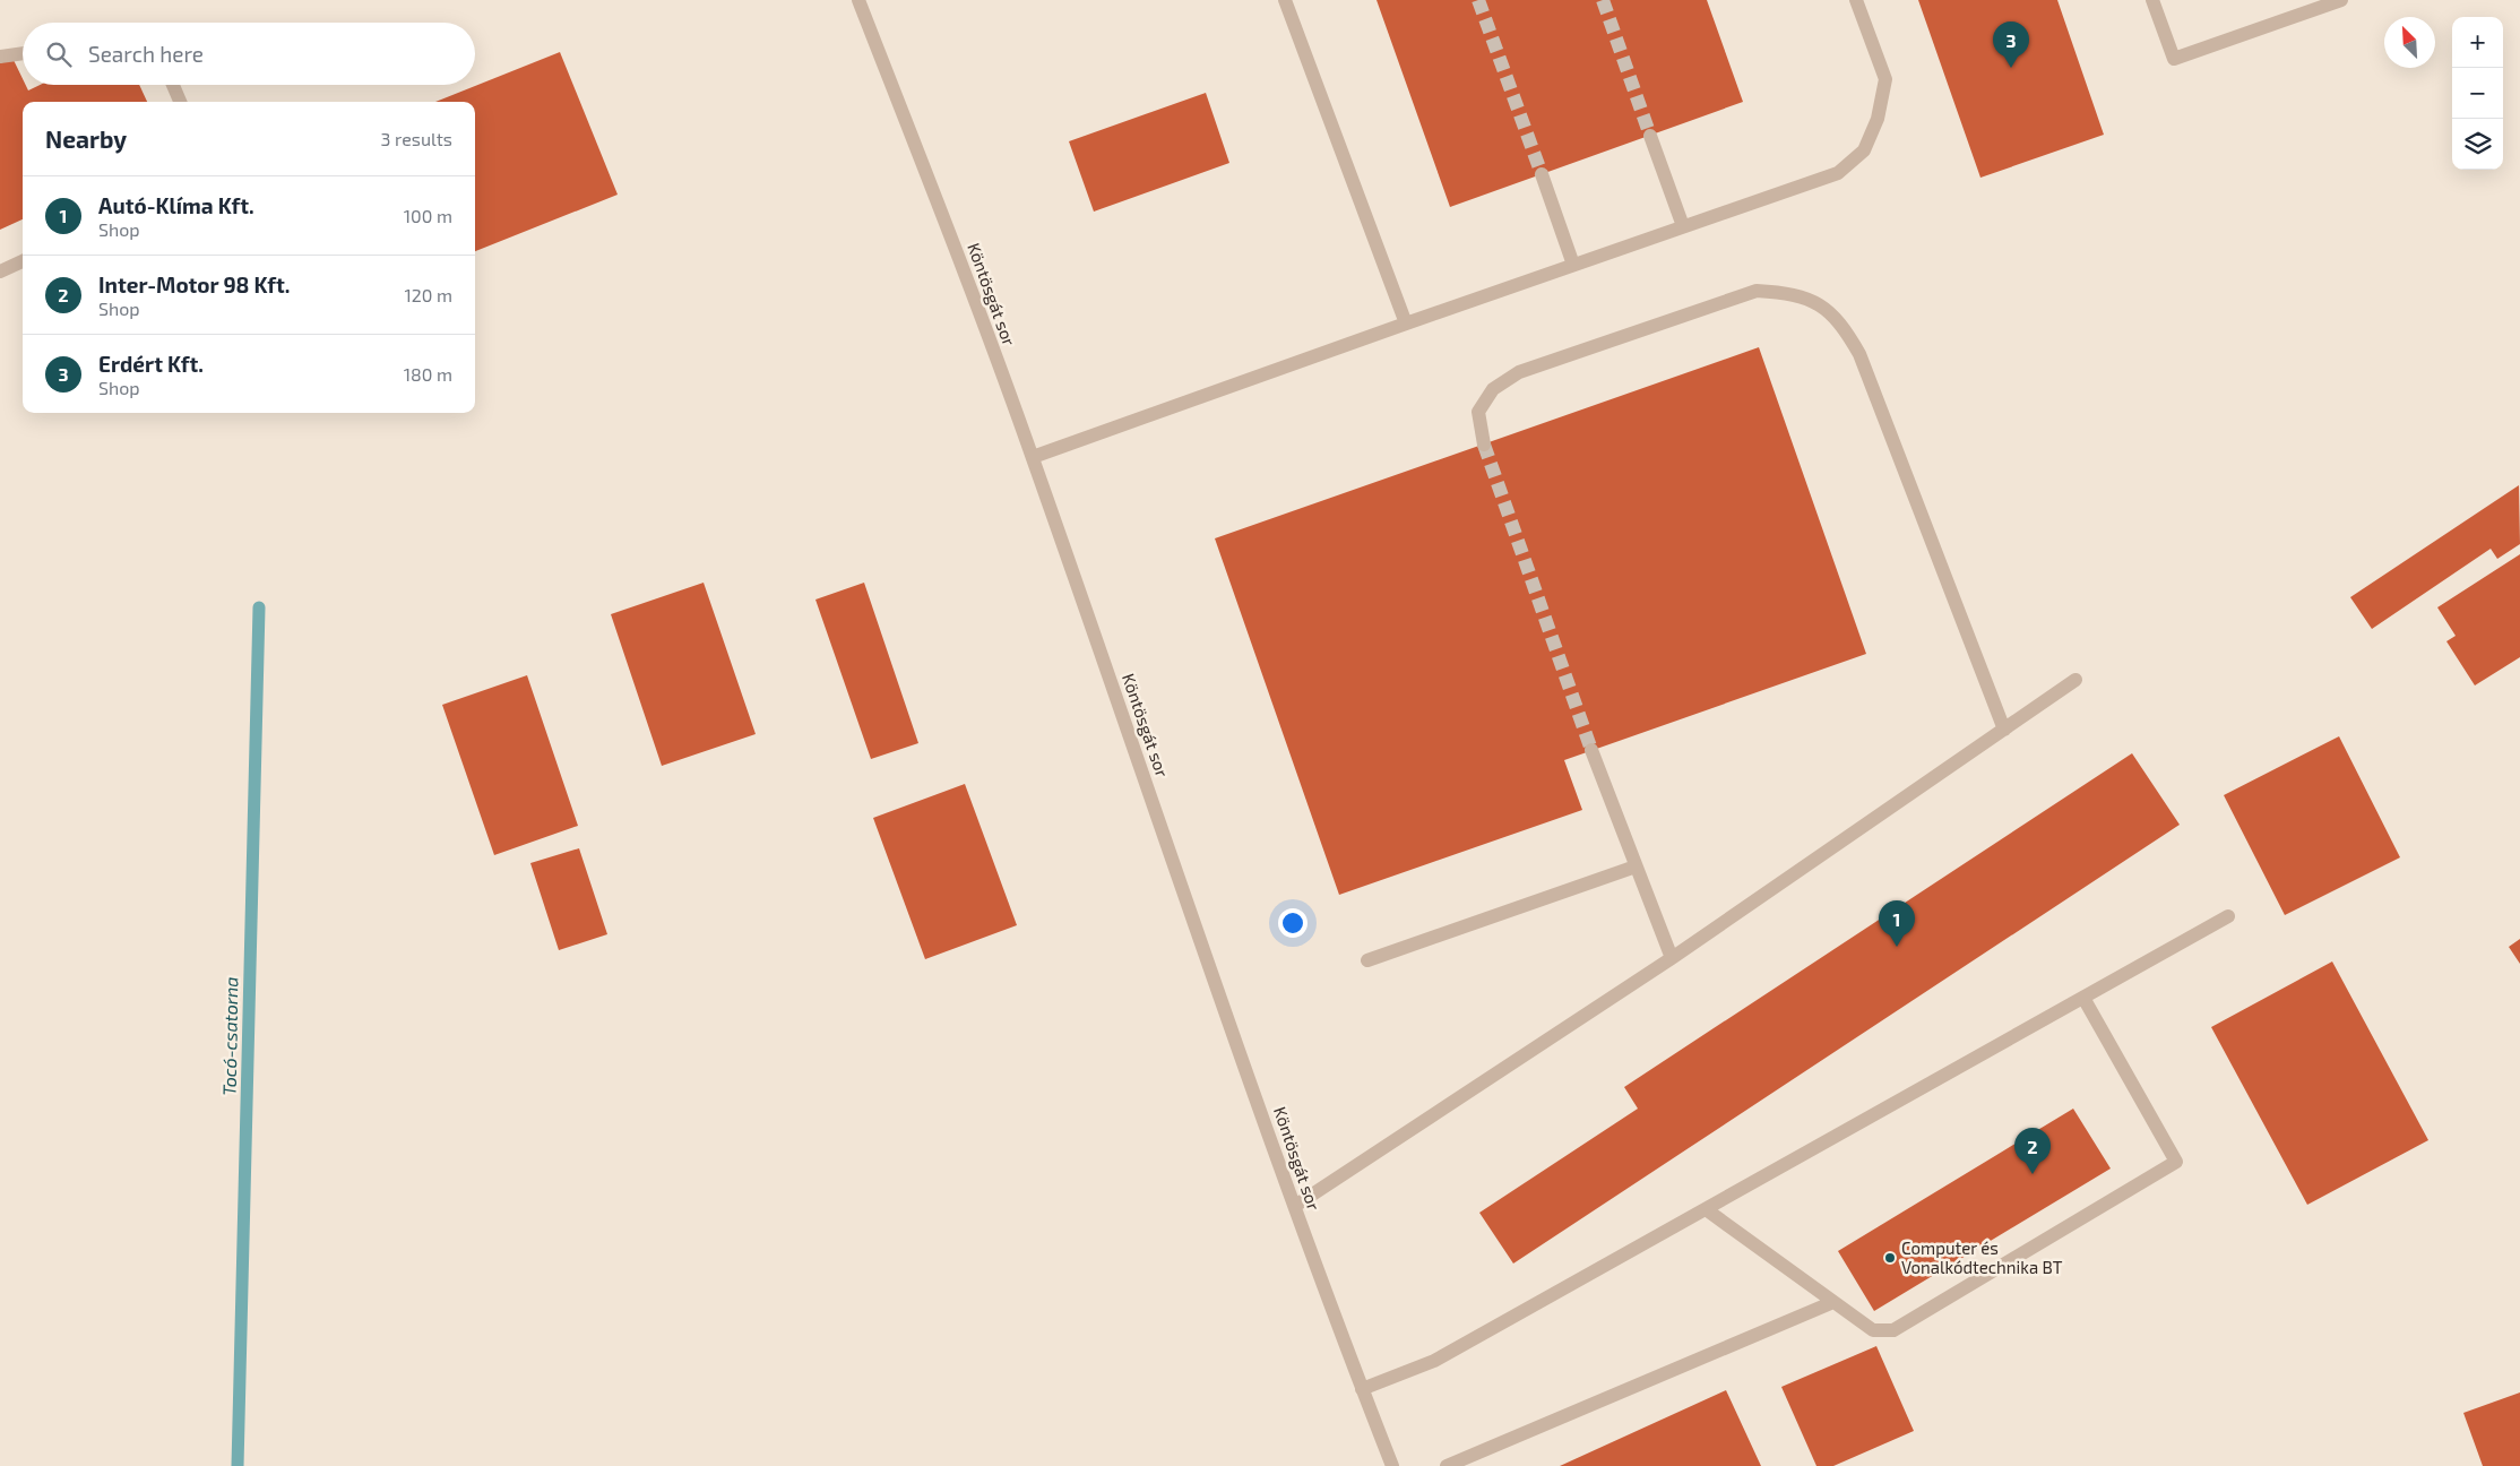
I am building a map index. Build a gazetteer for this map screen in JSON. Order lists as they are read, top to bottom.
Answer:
{
  "streets": {
    "street": ["Köntösgát sor"]
  },
  "water": ["Tocó-csatorna"],
  "places": ["Computer és Vonalkódtechnika BT"],
  "north": "top left",
  "page": {
    "map_buttons": ["+", "−"],
    "pins": ["3", "1", "2"],
    "search": "Search here",
    "heading": ["Nearby", "3 results"],
    "list": [
      {
        "mark": "1",
        "name": "Autó-Klíma Kft.",
        "note": "Shop",
        "value": "100 m"
      },
      {
        "mark": "2",
        "name": "Inter-Motor 98 Kft.",
        "note": "Shop",
        "value": "120 m"
      },
      {
        "mark": "3",
        "name": "Erdért Kft.",
        "note": "Shop",
        "value": "180 m"
      }
    ]
  }
}
